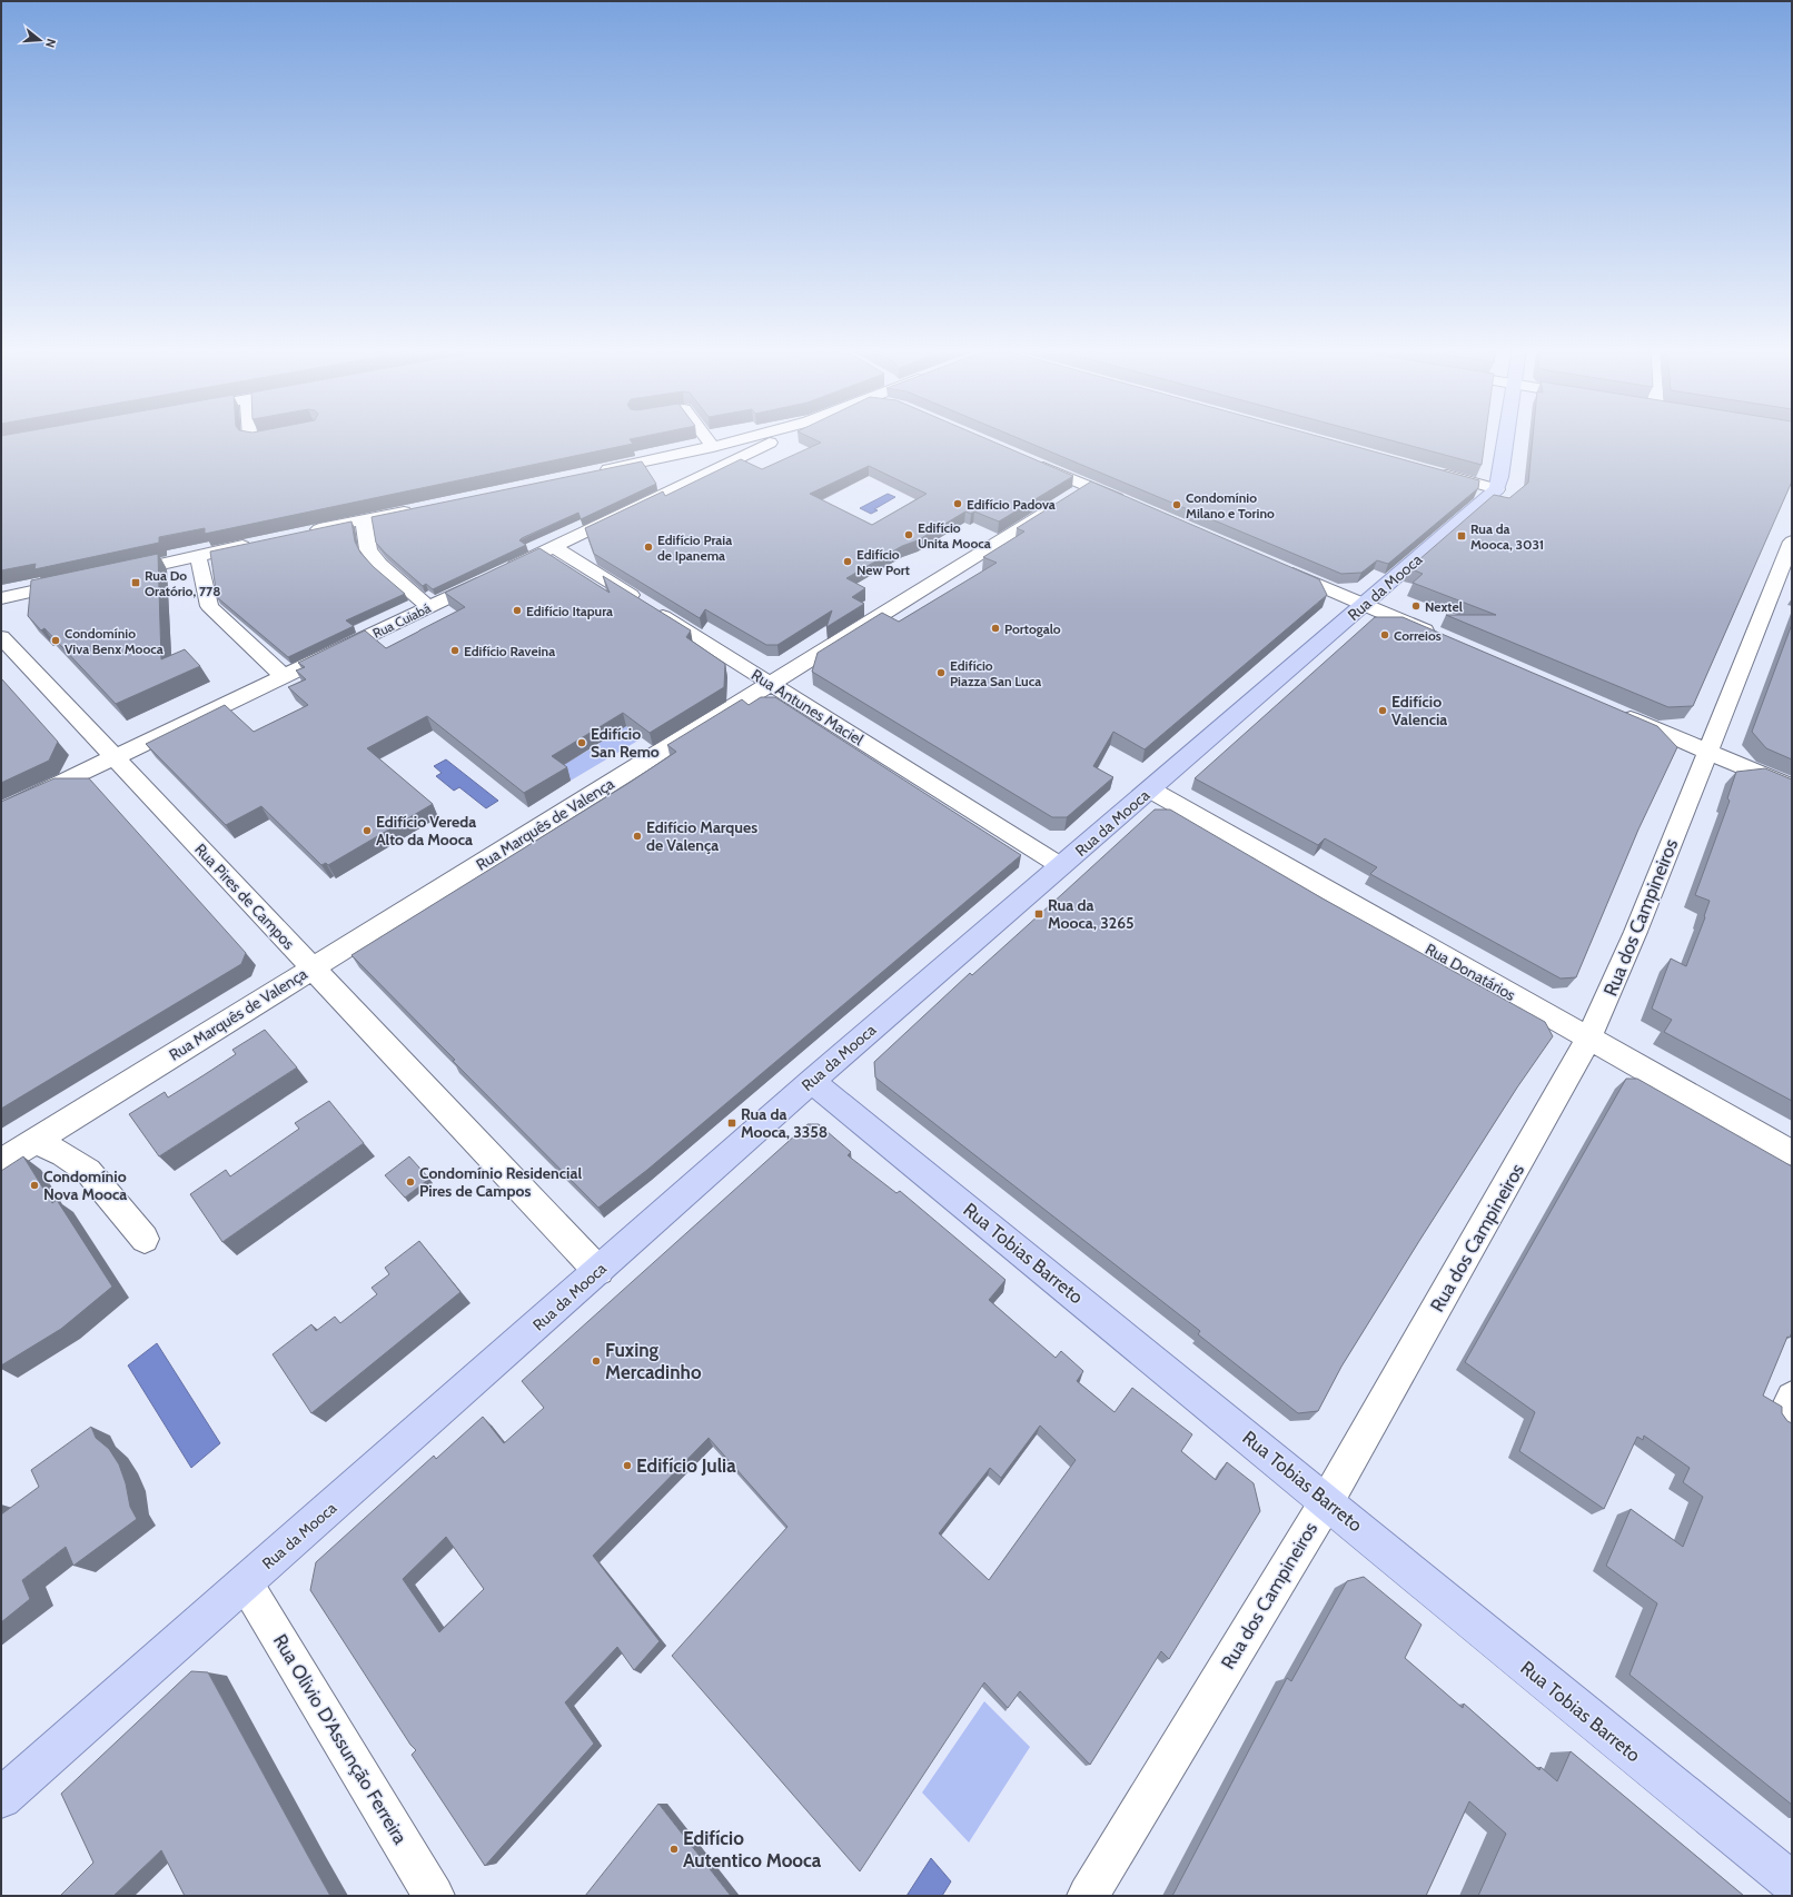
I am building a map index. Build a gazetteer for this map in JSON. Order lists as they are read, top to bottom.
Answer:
{
  "streets": {
    "main road": ["Rua da Mooca", "Rua Tobias Barreto"],
    "street": [
      "Rua Cuiabá",
      "Rua Antunes Maciel",
      "Rua Marquês de Valença",
      "Rua Pires de Campos",
      "Rua dos Campineiros",
      "Rua Donatários",
      "Rua Olivio D'Assunção Ferreira"
    ]
  },
  "crossings": [
    ["Rua da Mooca", "Rua Antunes Maciel"],
    ["Rua da Mooca", "Rua Pires de Campos"],
    ["Rua da Mooca", "Rua Donatários"],
    ["Rua da Mooca", "Rua Tobias Barreto"],
    ["Rua da Mooca", "Rua Olivio D'Assunção Ferreira"],
    ["Rua Cuiabá", "Rua Antunes Maciel"],
    ["Rua Cuiabá", "Rua Pires de Campos"],
    ["Rua Antunes Maciel", "Rua Marquês de Valença"],
    ["Rua Marquês de Valença", "Rua Pires de Campos"],
    ["Rua dos Campineiros", "Rua Donatários"],
    ["Rua dos Campineiros", "Rua Tobias Barreto"]
  ],
  "places": {
    "other": [
      "Edifício Padova",
      "Condomínio Milano e Torino",
      "Edifício Unita Mooca",
      "Edifício Praia de Ipanema",
      "Edifício New Port",
      "Nextel",
      "Edifício Itapura",
      "Portogalo",
      "Correios",
      "Condomínio Viva Benx Mooca",
      "Edifício Raveina",
      "Edifício Piazza San Luca",
      "Edifício Valencia",
      "Edifício San Remo",
      "Edifício Vereda Alto da Mooca",
      "Edifício Marques de Valença",
      "Condomínio Residencial Pires de Campos",
      "Condomínio Nova Mooca",
      "Fuxing Mercadinho",
      "Edifício Julia",
      "Edifício Autentico Mooca"
    ],
    "transit": [
      "Rua da Mooca, 3031",
      "Rua Do Oratório, 778",
      "Rua da Mooca, 3265",
      "Rua da Mooca, 3358"
    ]
  },
  "north": "right"
}
